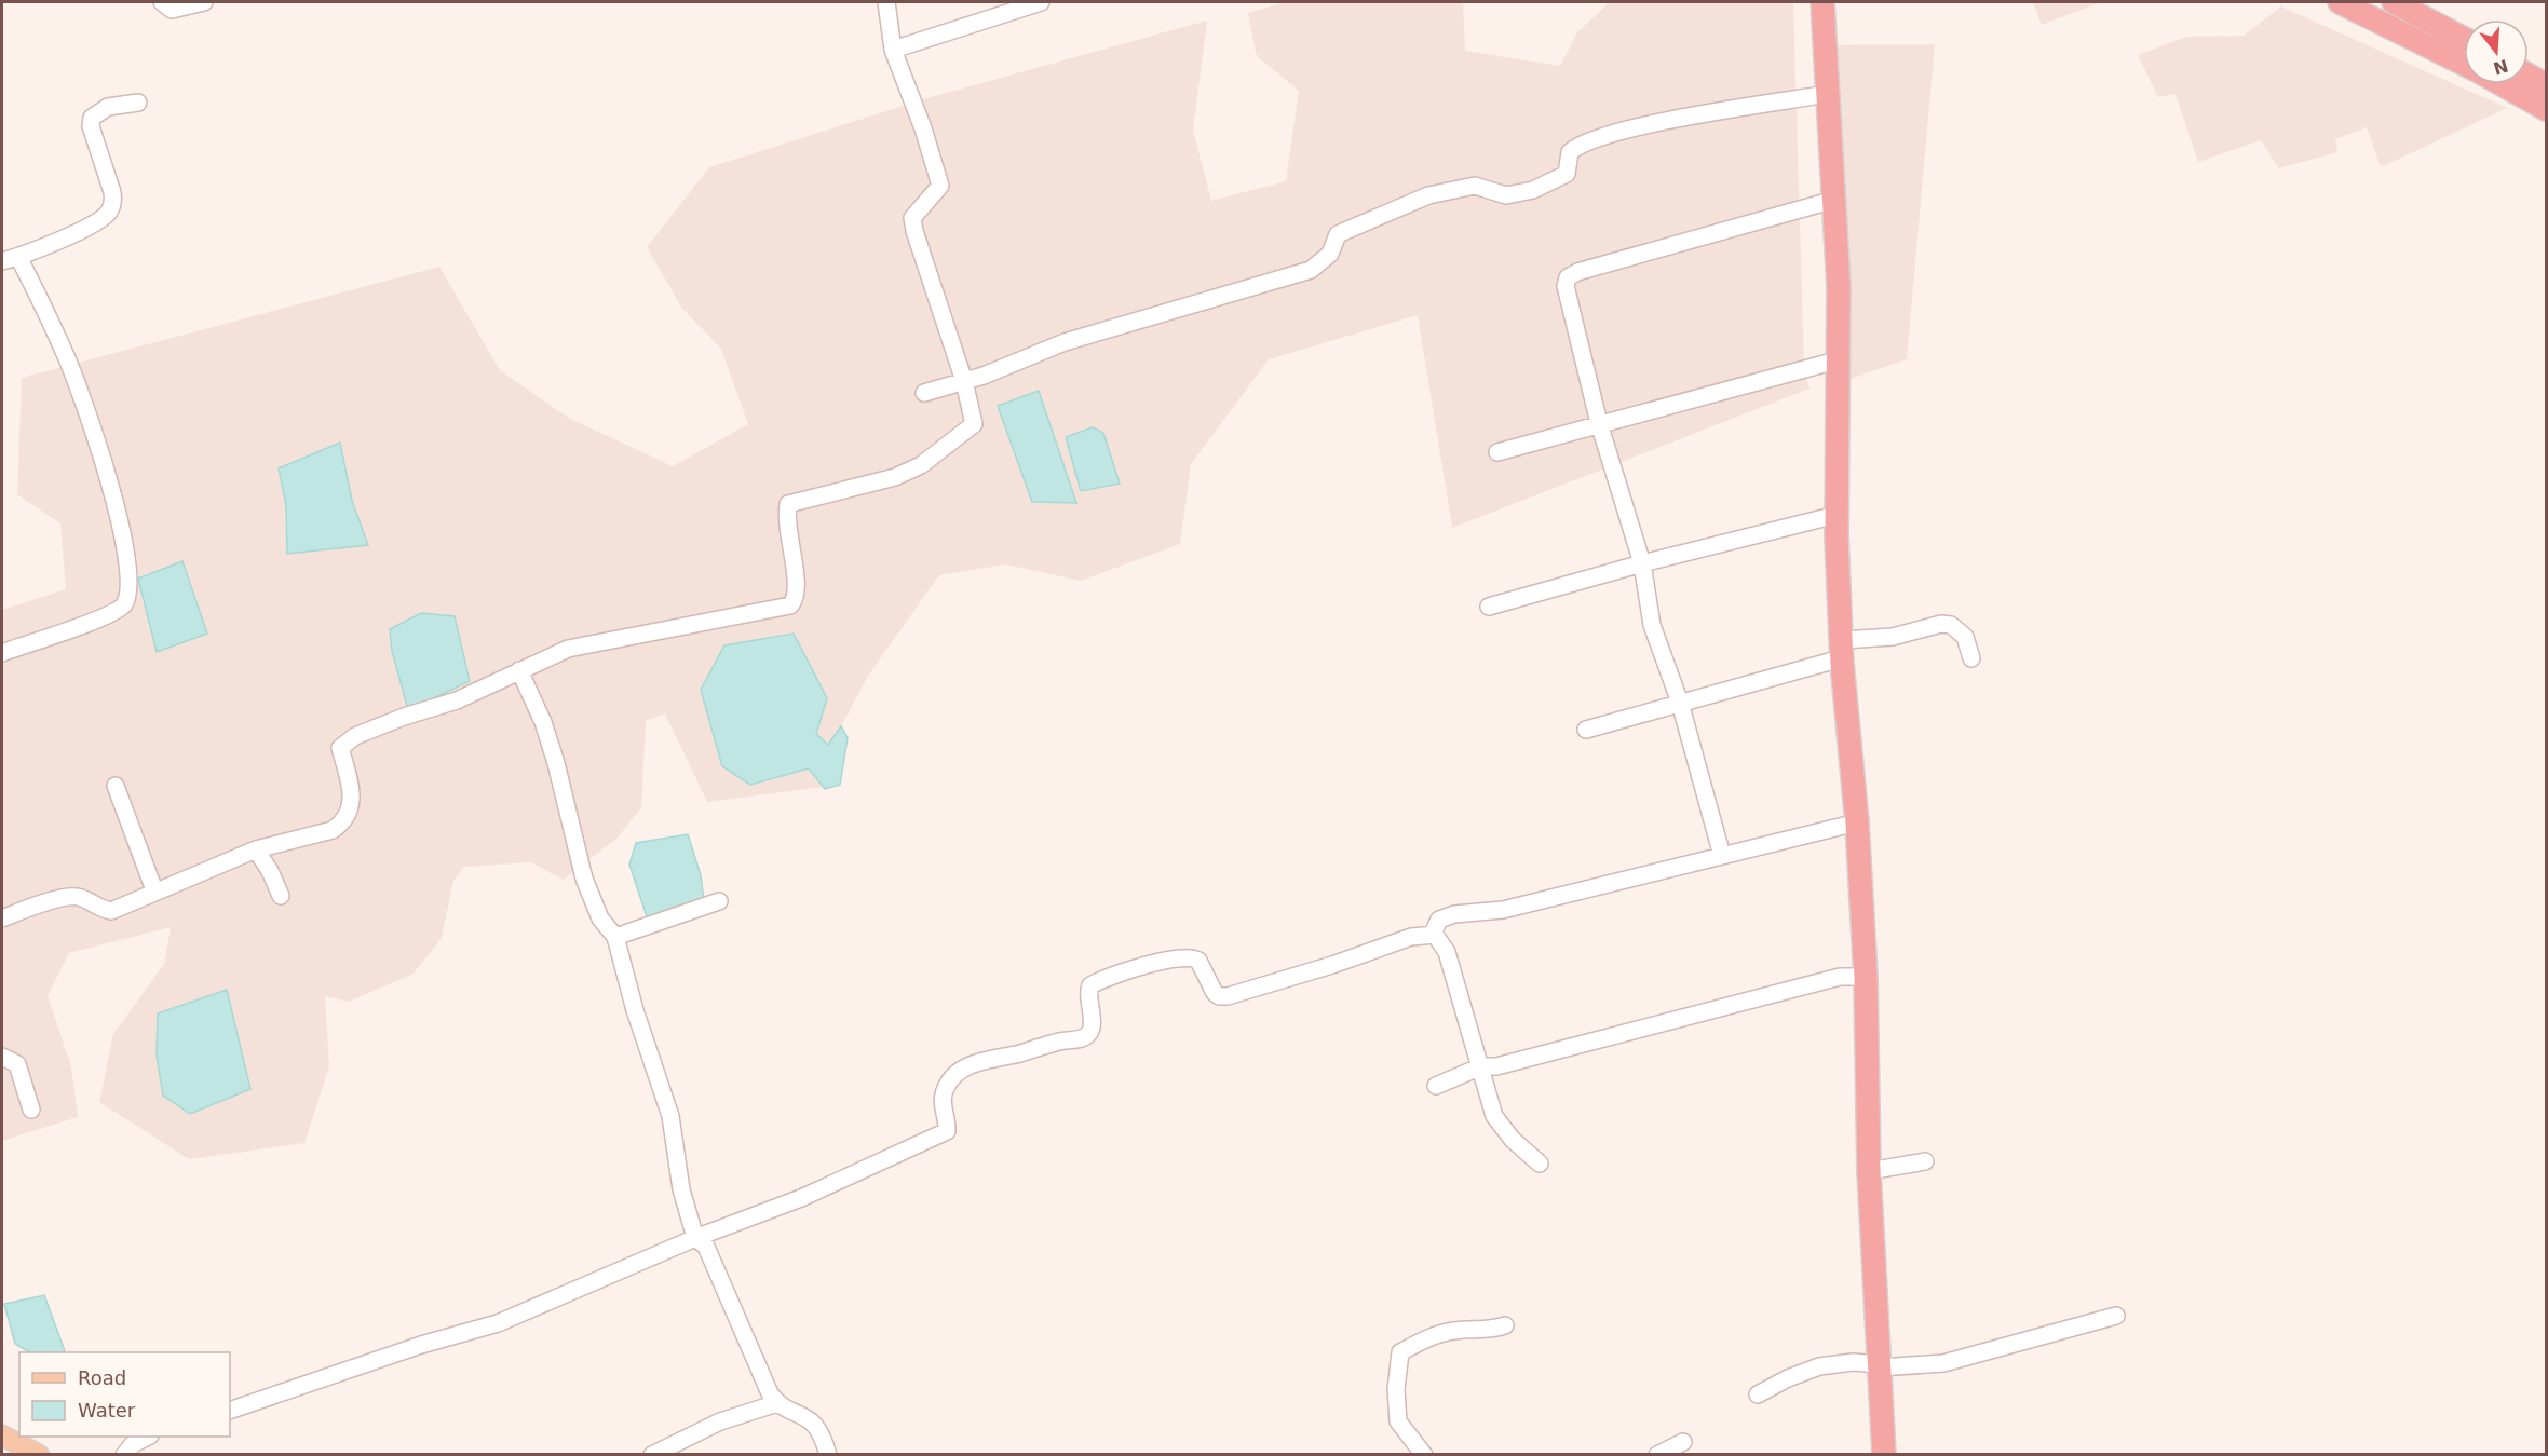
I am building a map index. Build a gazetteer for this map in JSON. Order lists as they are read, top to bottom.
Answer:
{
  "legend": ["Road", "Water"],
  "north": "bottom"
}
